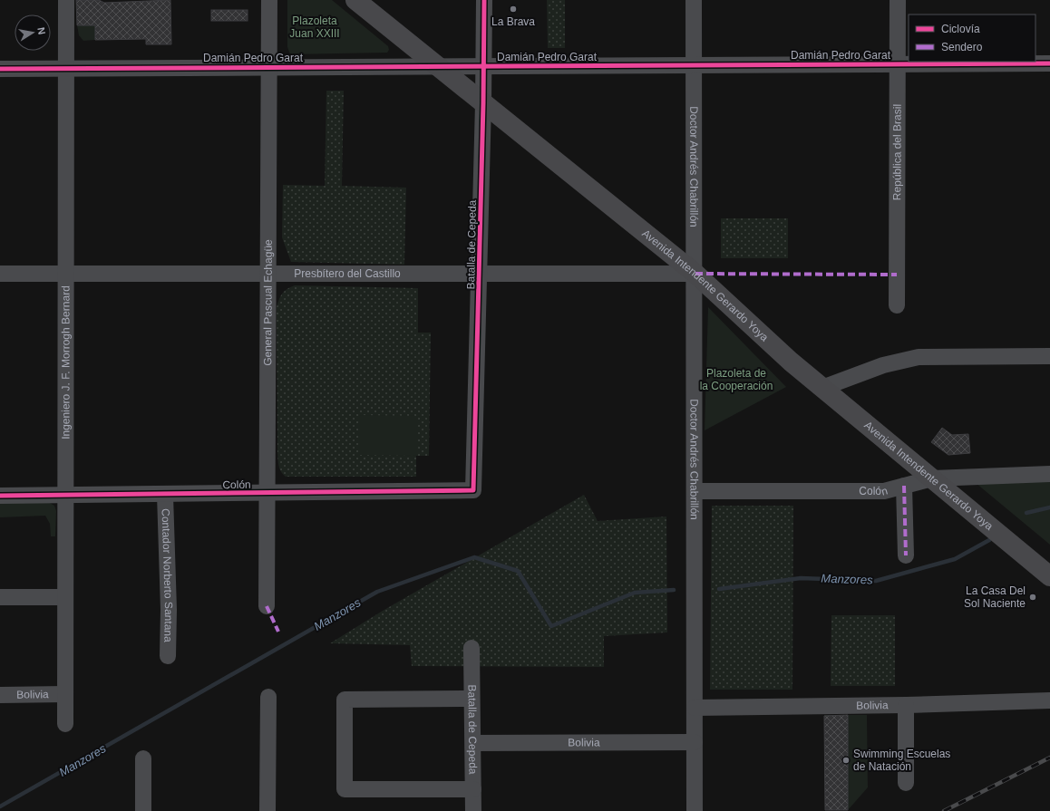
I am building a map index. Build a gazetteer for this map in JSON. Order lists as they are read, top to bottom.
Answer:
{
  "streets": {
    "main road": ["Avenida Intendente Gerardo Yoya"],
    "street": [
      "Damián Pedro Garat",
      "República del Brasil",
      "Doctor Andrés Chabrillón",
      "Batalla de Cepeda",
      "Presbítero del Castillo",
      "General Pascual Echagüe",
      "Ingeniero J. F. Morrogh Bernard",
      "Colón",
      "Contador Norberto Santana",
      "Bolivia"
    ]
  },
  "crossings": [
    ["Damián Pedro Garat", "República del Brasil"],
    ["Damián Pedro Garat", "Doctor Andrés Chabrillón"],
    ["Damián Pedro Garat", "Batalla de Cepeda"],
    ["Damián Pedro Garat", "Avenida Intendente Gerardo Yoya"],
    ["Damián Pedro Garat", "General Pascual Echagüe"],
    ["Damián Pedro Garat", "Ingeniero J. F. Morrogh Bernard"],
    ["Doctor Andrés Chabrillón", "Presbítero del Castillo"],
    ["Doctor Andrés Chabrillón", "Avenida Intendente Gerardo Yoya"],
    ["Doctor Andrés Chabrillón", "Colón"],
    ["Doctor Andrés Chabrillón", "Bolivia"],
    ["Batalla de Cepeda", "Presbítero del Castillo"],
    ["Batalla de Cepeda", "Avenida Intendente Gerardo Yoya"],
    ["Batalla de Cepeda", "Colón"],
    ["Batalla de Cepeda", "Bolivia"],
    ["Presbítero del Castillo", "Avenida Intendente Gerardo Yoya"],
    ["Presbítero del Castillo", "General Pascual Echagüe"],
    ["Presbítero del Castillo", "Ingeniero J. F. Morrogh Bernard"],
    ["Avenida Intendente Gerardo Yoya", "Colón"],
    ["General Pascual Echagüe", "Colón"],
    ["Ingeniero J. F. Morrogh Bernard", "Colón"],
    ["Ingeniero J. F. Morrogh Bernard", "Bolivia"],
    ["Colón", "Contador Norberto Santana"]
  ],
  "water": ["Manzores"],
  "parks": ["Plazoleta Juan XXIII", "Plazoleta de la Cooperación"],
  "places": ["La Brava", "La Casa Del Sol Naciente", "Swimming Escuelas de Natación"],
  "legend": ["Ciclovía", "Sendero"],
  "north": "right"
}
